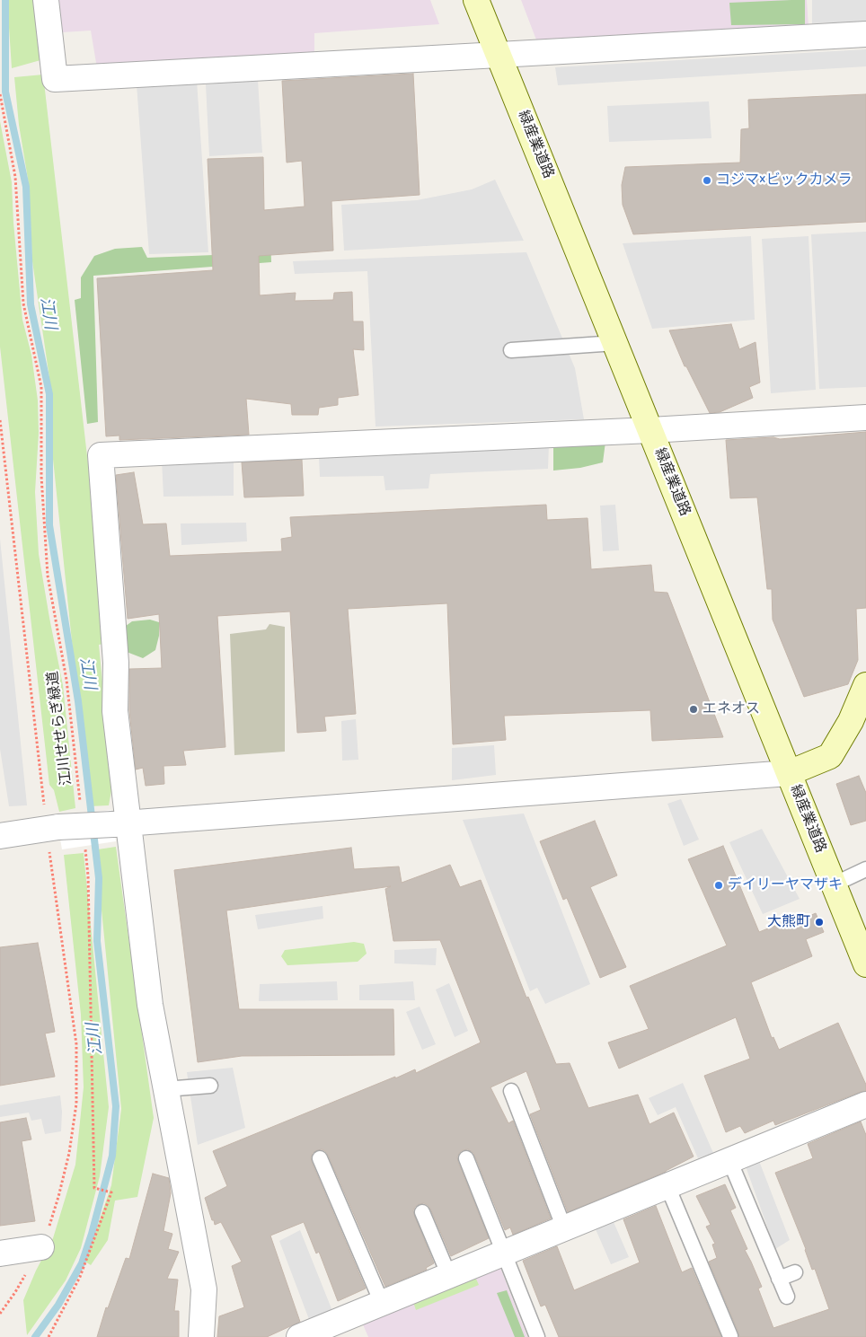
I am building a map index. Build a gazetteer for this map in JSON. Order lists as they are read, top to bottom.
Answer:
{
  "streets": {
    "main road": ["緑産業道路"],
    "path": ["江川せせらぎ緑道"]
  },
  "water": ["江川"],
  "places": [
    "コジマ×ビックカメラ",
    "エネオス",
    "デイリーヤマザキ",
    "大熊町"
  ]
}
